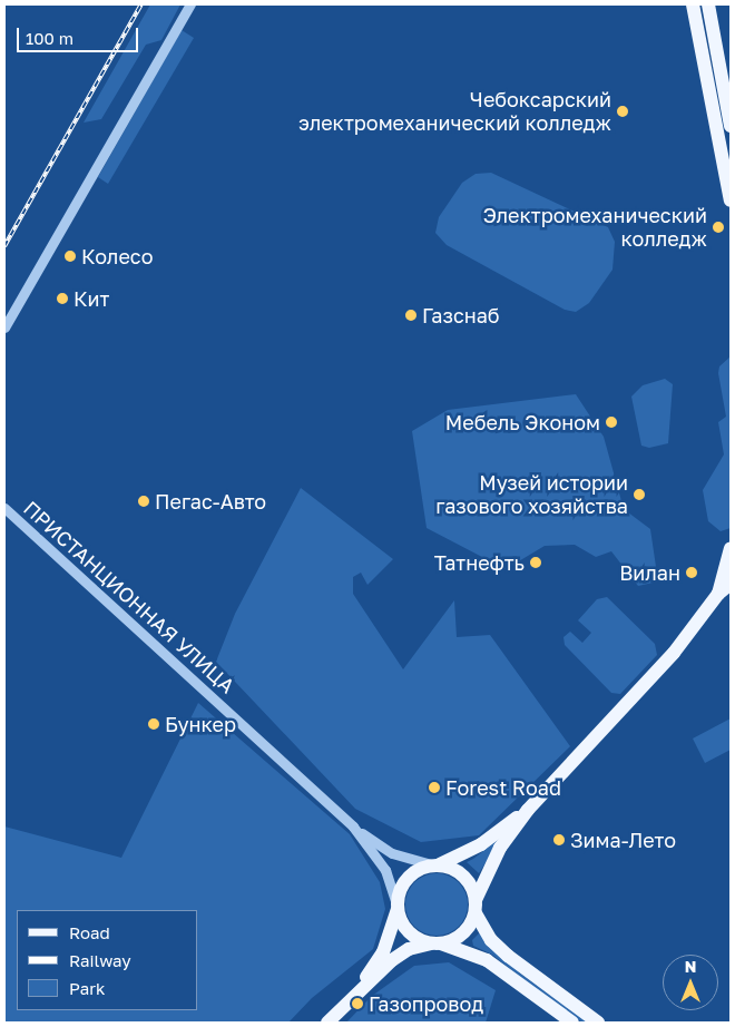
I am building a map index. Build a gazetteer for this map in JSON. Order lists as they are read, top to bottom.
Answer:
{
  "streets": {
    "street": ["ПРИСТАНЦИОННАЯ УЛИЦА"]
  },
  "places": [
    "Чебоксарский электромеханический колледж",
    "Электромеханический колледж",
    "Колесо",
    "Кит",
    "Газснаб",
    "Мебель Эконом",
    "Музей истории газового хозяйства",
    "Пегас-Авто",
    "Татнефть",
    "Вилан",
    "Бункер",
    "Forest Road",
    "Зима-Лето",
    "Газопровод"
  ],
  "legend": ["Road", "Railway", "Park"],
  "scale_bar": "100 m",
  "north": "top"
}
